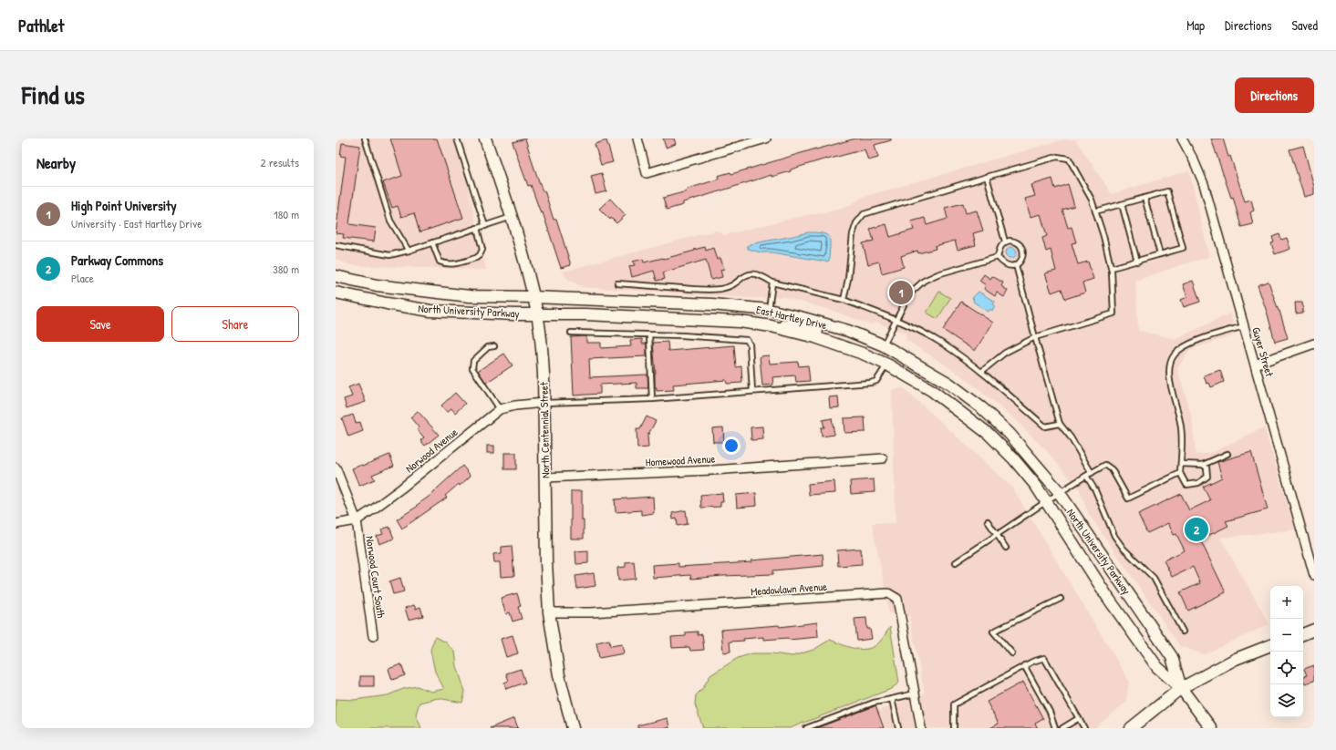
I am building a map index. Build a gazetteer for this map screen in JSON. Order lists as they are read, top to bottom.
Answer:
{
  "streets": {
    "main road": ["North University Parkway", "East Hartley Drive", "North Centennial Street"],
    "street": [
      "Guyer Street",
      "Norwood Avenue",
      "Homewood Avenue",
      "Norwood Court South",
      "Meadowlawn Avenue"
    ]
  },
  "crossings": [
    ["North University Parkway", "East Hartley Drive"],
    ["North University Parkway", "North Centennial Street"],
    ["East Hartley Drive", "North Centennial Street"],
    ["North Centennial Street", "Norwood Avenue"],
    ["North Centennial Street", "Homewood Avenue"],
    ["North Centennial Street", "Meadowlawn Avenue"],
    ["Norwood Avenue", "Norwood Court South"]
  ],
  "page": {
    "header": "Pathlet",
    "nav": ["Map", "Directions", "Saved"],
    "title": "Find us",
    "buttons": [
      "Directions",
      ["Save", "Share"]
    ],
    "heading": ["Nearby", "2 results"],
    "list": [
      {
        "mark": "1",
        "name": "High Point University",
        "note": "University · East Hartley Drive",
        "value": "180 m"
      },
      {
        "mark": "2",
        "name": "Parkway Commons",
        "note": "Place",
        "value": "380 m"
      }
    ],
    "pins": ["1", "2"],
    "map_buttons": ["+", "−"]
  }
}
